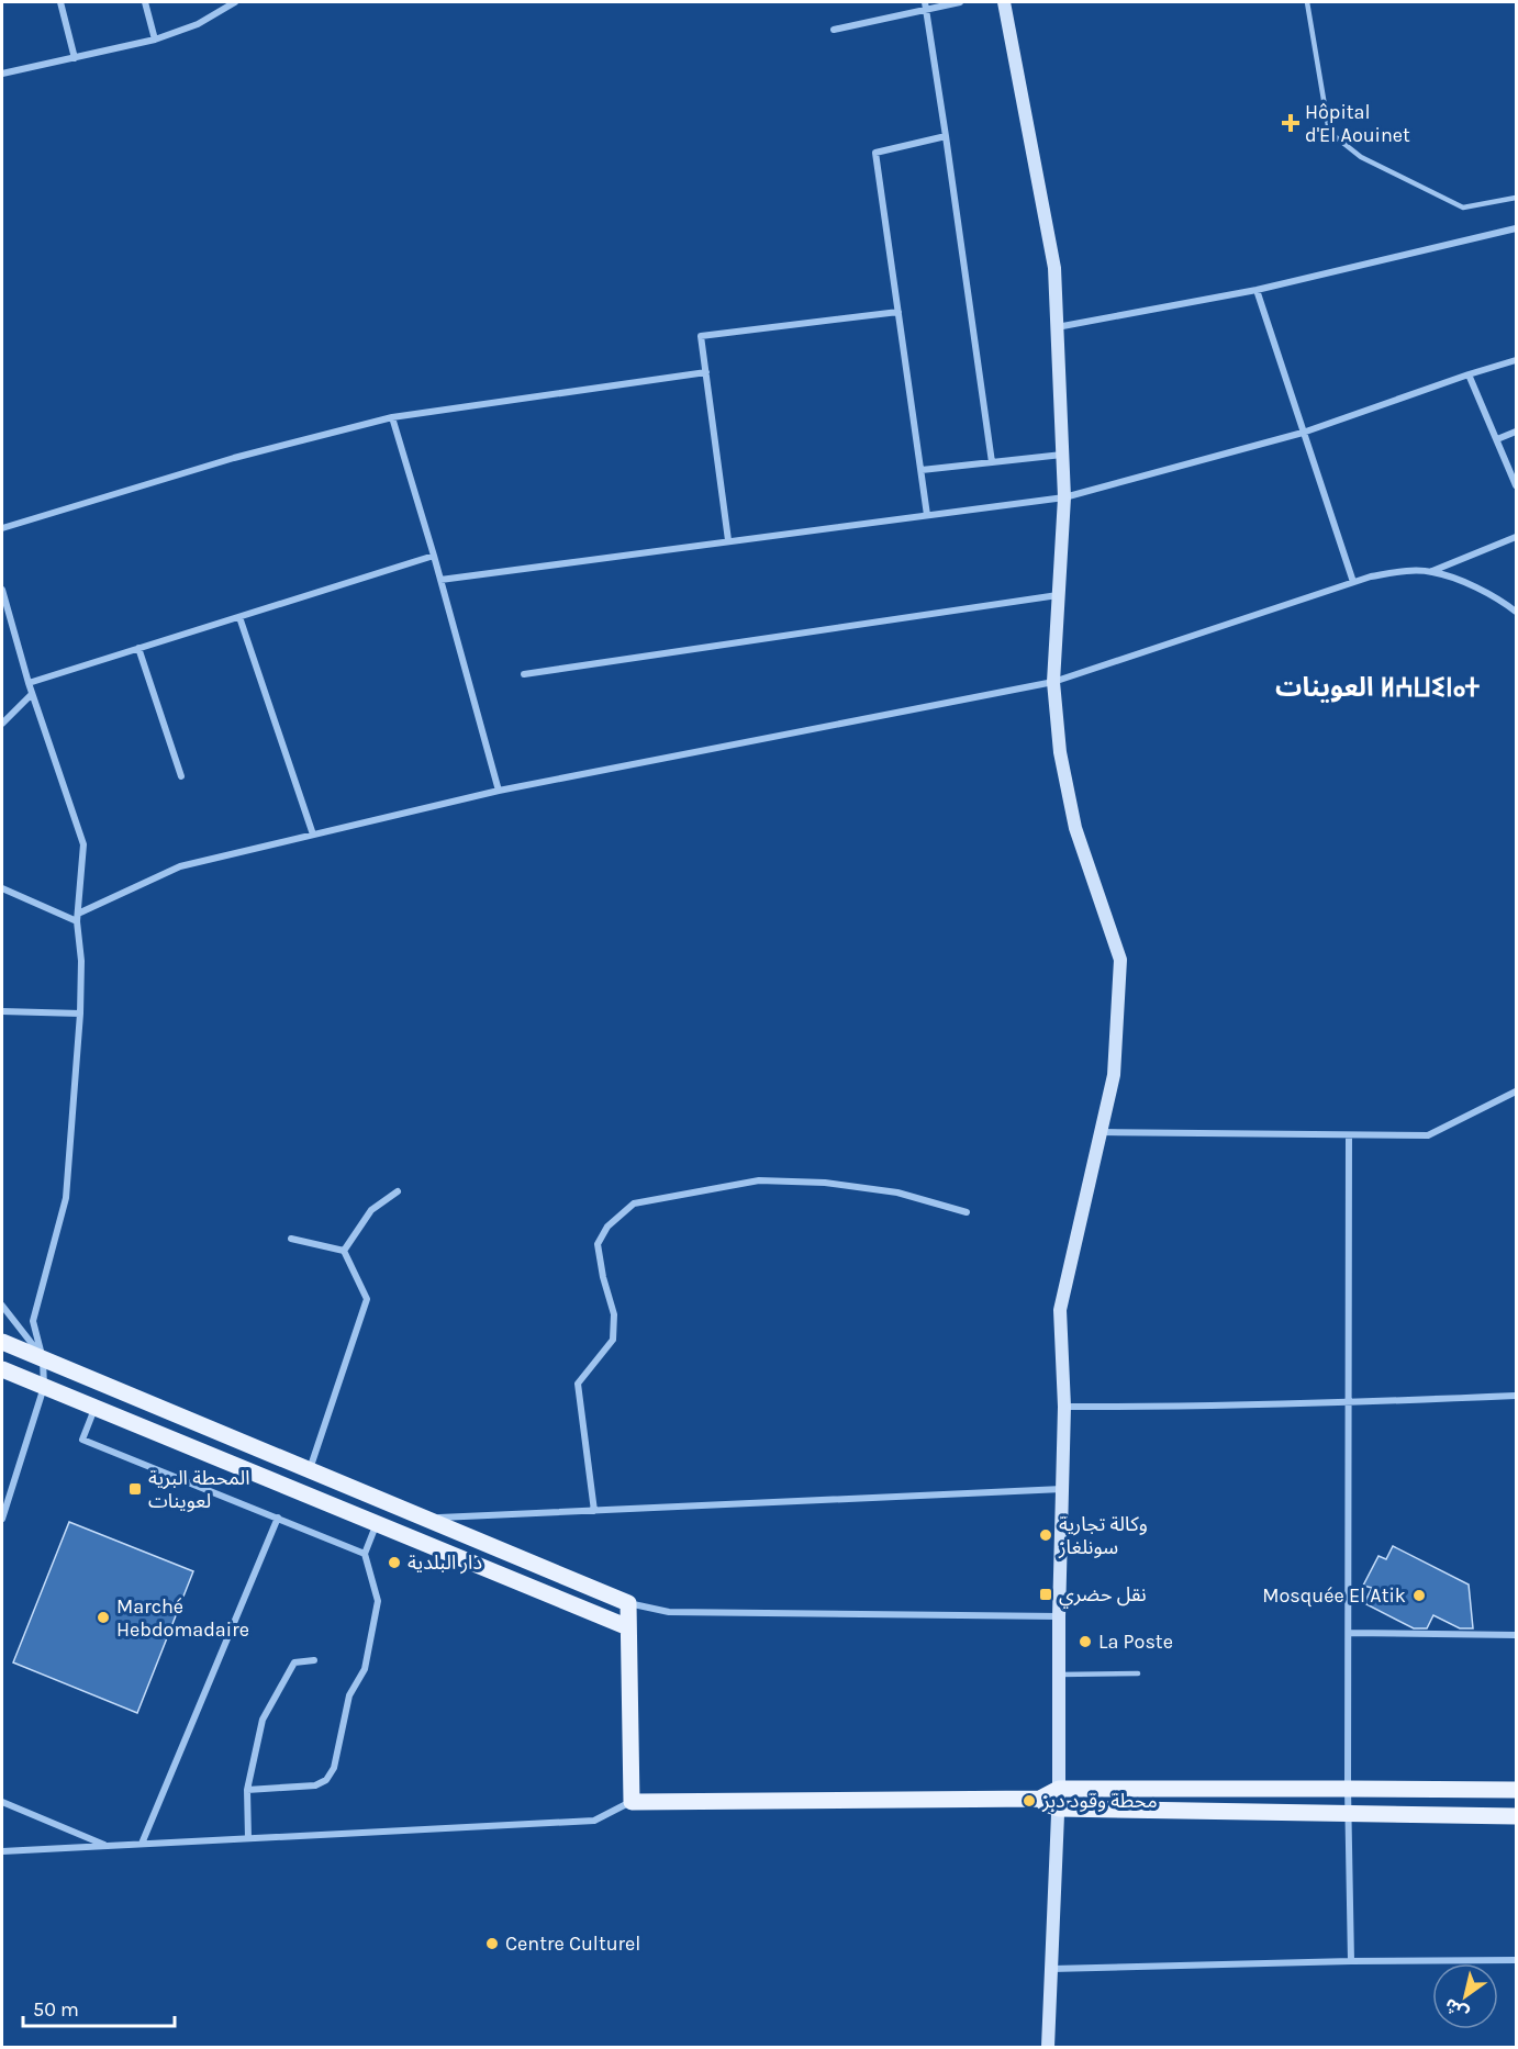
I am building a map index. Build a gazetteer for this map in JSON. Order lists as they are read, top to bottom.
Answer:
{
  "districts": ["العوينات ⵍⵄⵡⵉⵏⴰⵜ"],
  "places": {
    "health": ["Hôpital d'El Aouinet"],
    "transit": ["المحطة البرية لعوينات", "نقل حضري"],
    "other": [
      "وكالة تجارية سونلغاز",
      "دار البلدية",
      "Mosquée El Atik",
      "Marché Hebdomadaire",
      "La Poste",
      "محطة وقود دبز",
      "Centre Culturel"
    ]
  },
  "scale_bar": "50 m",
  "north": "bottom left"
}
